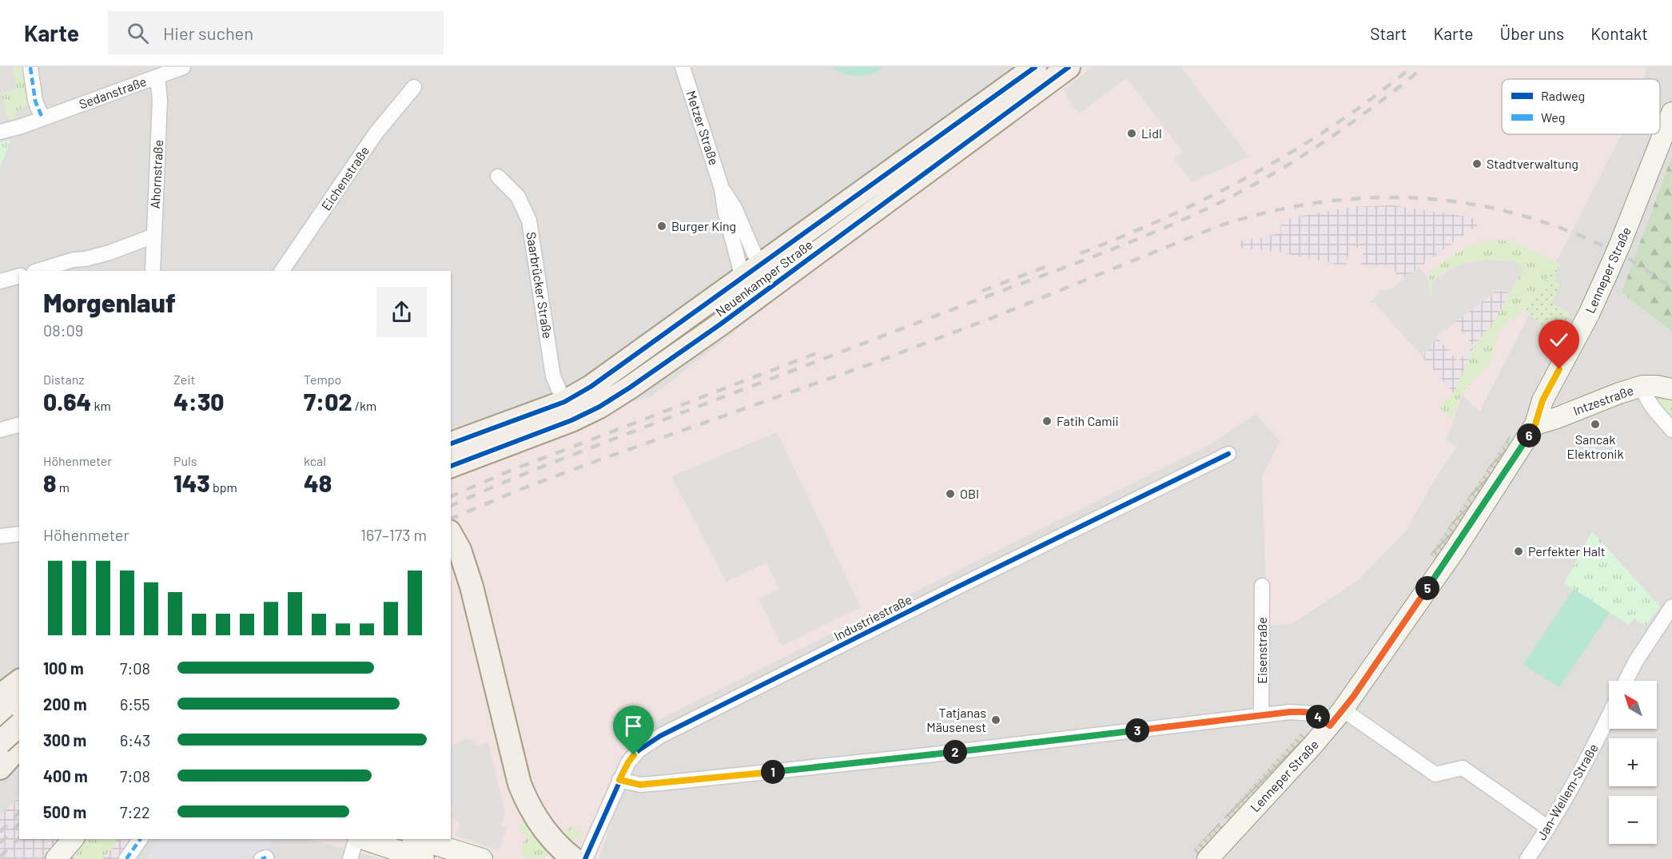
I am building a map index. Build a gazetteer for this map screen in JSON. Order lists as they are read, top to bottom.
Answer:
{
  "streets": {
    "main road": ["Lenneper Straße", "Neuenkamper Straße", "Intzestraße"],
    "street": [
      "Sedanstraße",
      "Metzer Straße",
      "Ahornstraße",
      "Eichenstraße",
      "Saarbrücker Straße",
      "Industriestraße",
      "Eisenstraße",
      "Jan-Wellem-Straße"
    ]
  },
  "crossings": [
    ["Sedanstraße", "Ahornstraße"],
    ["Metzer Straße", "Neuenkamper Straße"],
    ["Lenneper Straße", "Intzestraße"],
    ["Neuenkamper Straße", "Saarbrücker Straße"]
  ],
  "places": [
    "Lidl",
    "Stadtverwaltung",
    "Burger King",
    "Fatih Camii",
    "Sancak Elektronik",
    "OBI",
    "Perfekter Halt",
    "Tatjanas Mäusenest"
  ],
  "legend": ["Radweg", "Weg"],
  "north": "top left",
  "page": {
    "header": "Karte",
    "search": "Hier suchen",
    "nav": [
      "Start",
      "Karte",
      "Über uns",
      "Kontakt"
    ],
    "heading": ["Morgenlauf", "08:09"],
    "stats": [
      ["Distanz", "0.64 km"],
      ["Zeit", "4:30"],
      ["Tempo", "7:02 /km"],
      ["Höhenmeter", "8 m"],
      ["Puls", "143 bpm"],
      ["kcal", "48"]
    ],
    "pins": [
      "6",
      "5",
      "4",
      "3",
      "2",
      "1"
    ],
    "chart": ["Höhenmeter", "167–173 m"],
    "list": [
      {
        "name": "100 m",
        "note": "7:08"
      },
      {
        "name": "200 m",
        "note": "6:55"
      },
      {
        "name": "300 m",
        "note": "6:43"
      },
      {
        "name": "400 m",
        "note": "7:08"
      },
      {
        "name": "500 m",
        "note": "7:22"
      }
    ],
    "map_buttons": ["+", "−"]
  }
}
